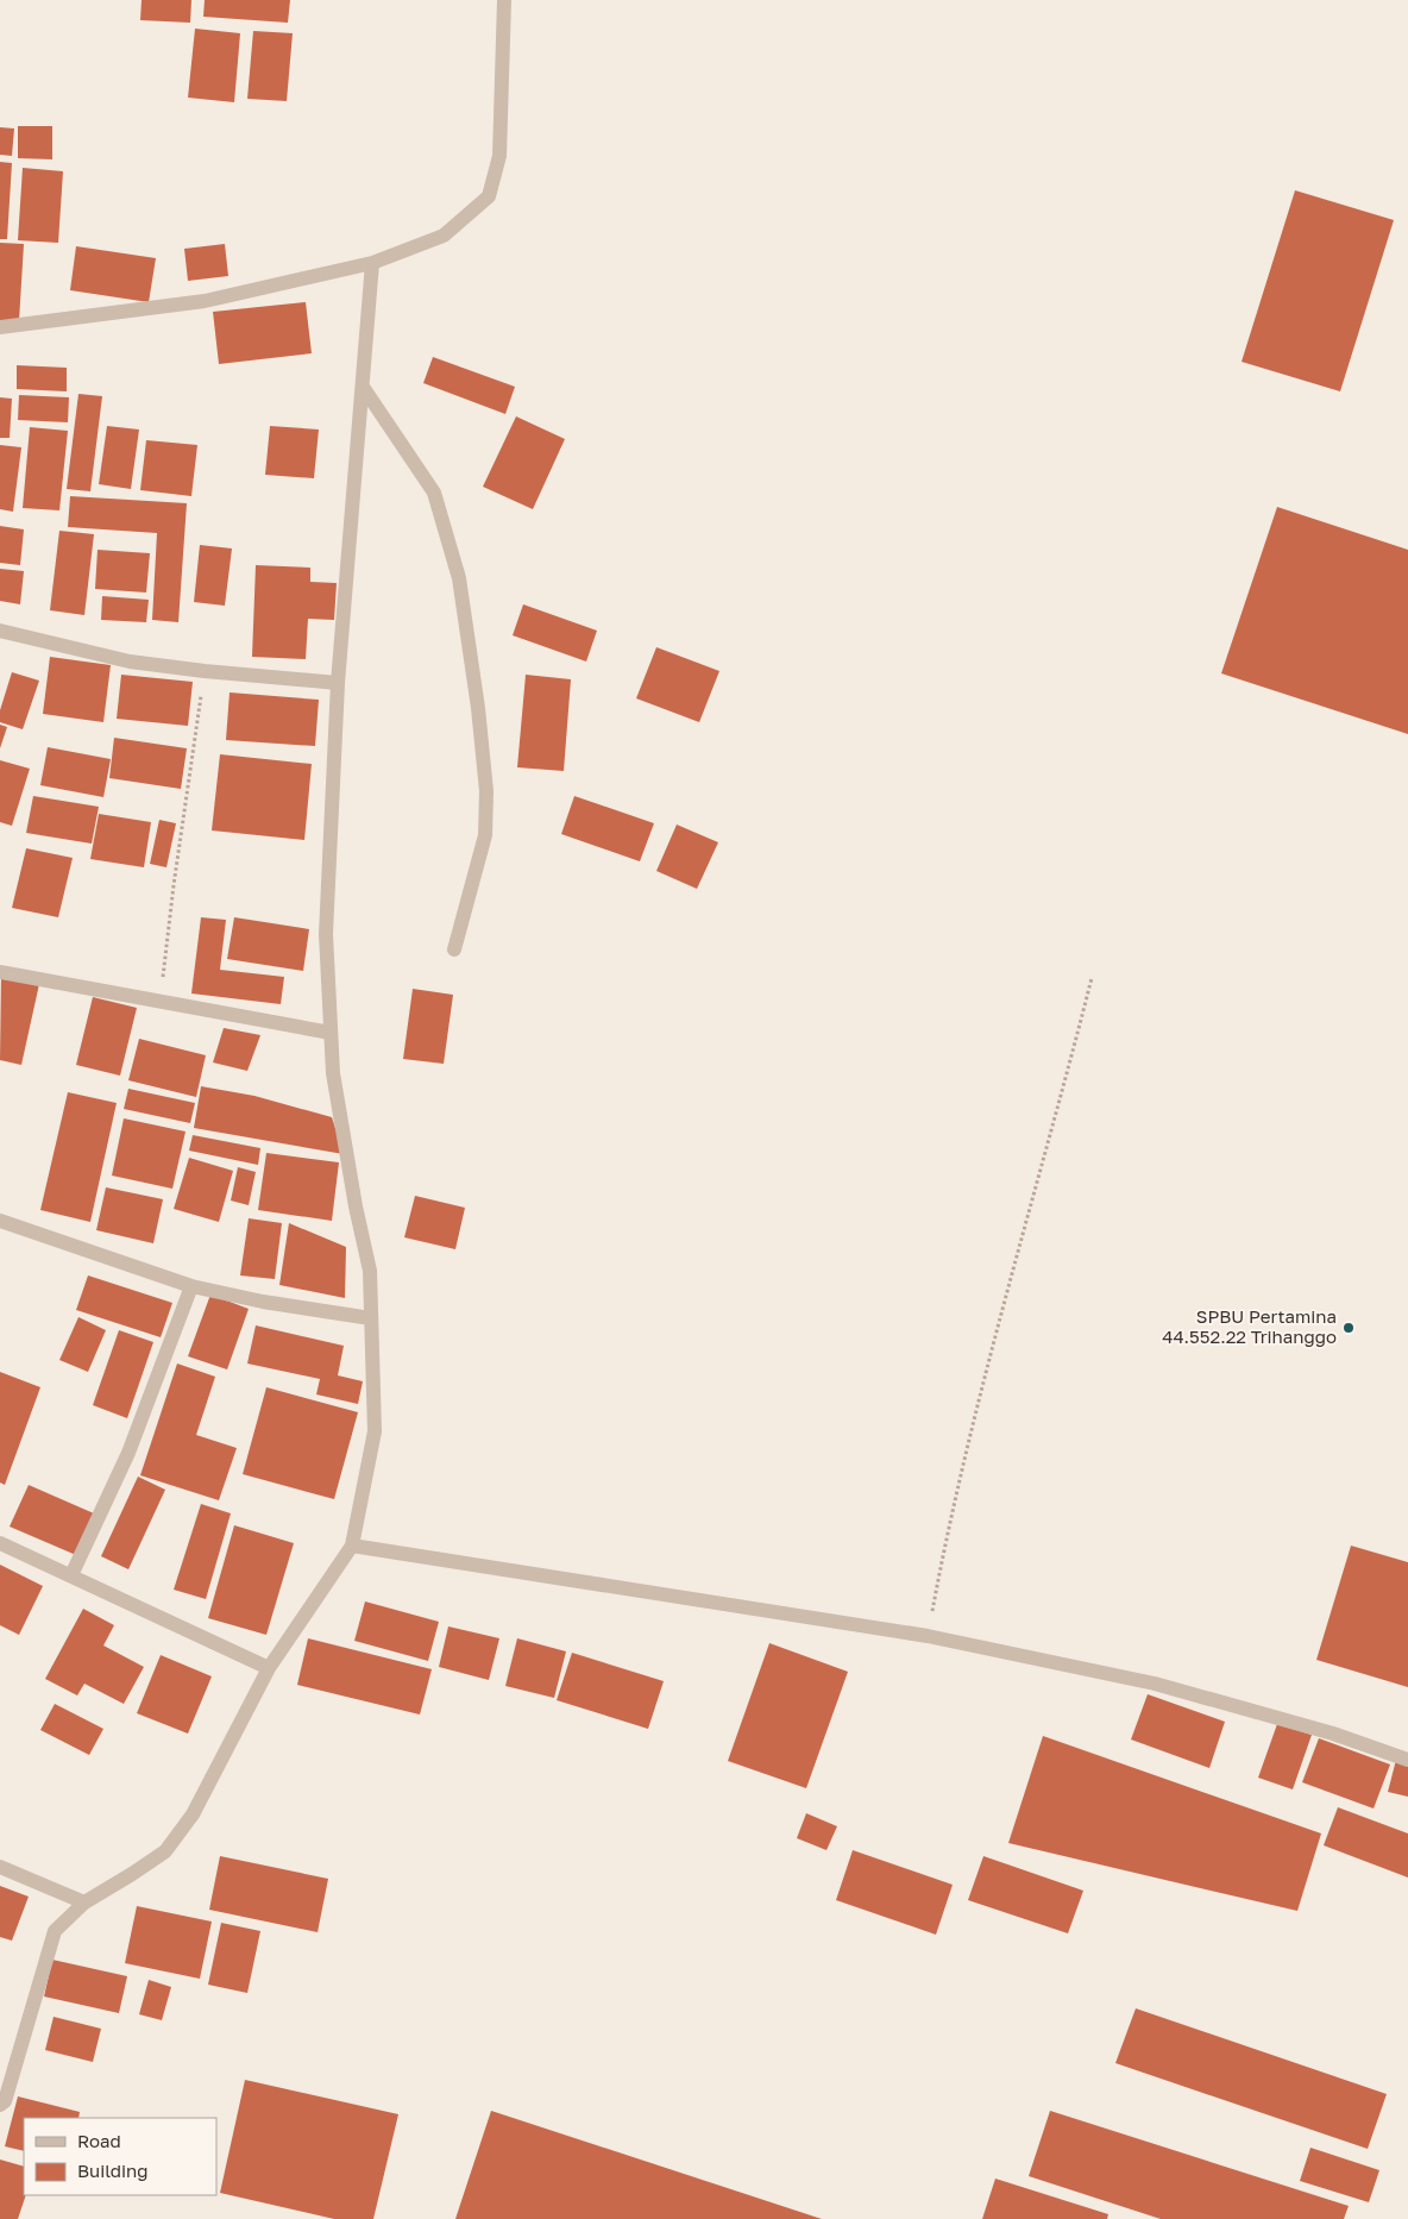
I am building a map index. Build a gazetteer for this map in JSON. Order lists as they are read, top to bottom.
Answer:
{
  "places": ["SPBU Pertamina 44.552.22 Trihanggo"],
  "legend": ["Road", "Building"]
}
